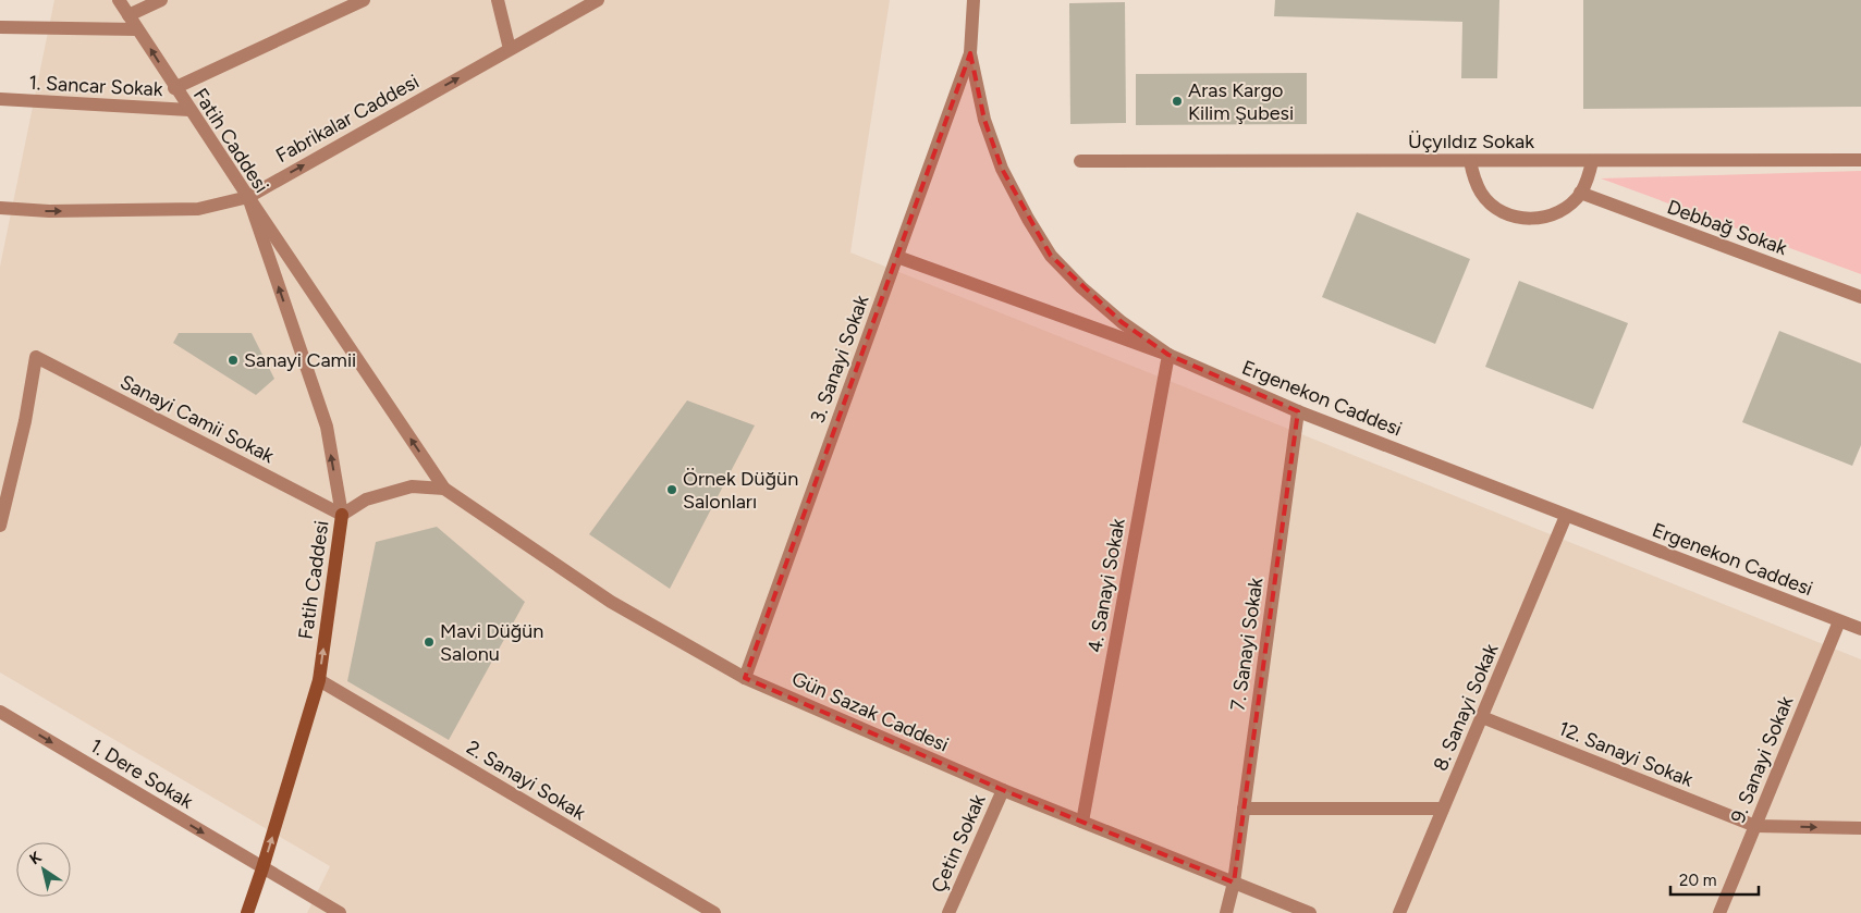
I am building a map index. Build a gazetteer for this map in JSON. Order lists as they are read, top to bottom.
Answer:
{
  "streets": {
    "main road": ["Fatih Caddesi"],
    "street": [
      "1. Sancar Sokak",
      "Fabrikalar Caddesi",
      "Üçyıldız Sokak",
      "Debbağ Sokak",
      "3. Sanayi Sokak",
      "Ergenekon Caddesi",
      "Sanayi Camii Sokak",
      "4. Sanayi Sokak",
      "7. Sanayi Sokak",
      "8. Sanayi Sokak",
      "Gün Sazak Caddesi",
      "12. Sanayi Sokak",
      "9. Sanayi Sokak",
      "1. Dere Sokak",
      "2. Sanayi Sokak",
      "Çetin Sokak"
    ]
  },
  "crossings": [
    ["1. Sancar Sokak", "Fatih Caddesi"],
    ["Fabrikalar Caddesi", "Fatih Caddesi"],
    ["Fatih Caddesi", "Sanayi Camii Sokak"],
    ["Fatih Caddesi", "1. Dere Sokak"],
    ["Fatih Caddesi", "2. Sanayi Sokak"],
    ["3. Sanayi Sokak", "Ergenekon Caddesi"],
    ["3. Sanayi Sokak", "Gün Sazak Caddesi"],
    ["Ergenekon Caddesi", "4. Sanayi Sokak"],
    ["Ergenekon Caddesi", "7. Sanayi Sokak"],
    ["Ergenekon Caddesi", "8. Sanayi Sokak"],
    ["Ergenekon Caddesi", "9. Sanayi Sokak"],
    ["4. Sanayi Sokak", "Gün Sazak Caddesi"],
    ["7. Sanayi Sokak", "Gün Sazak Caddesi"],
    ["8. Sanayi Sokak", "12. Sanayi Sokak"],
    ["Gün Sazak Caddesi", "Çetin Sokak"],
    ["12. Sanayi Sokak", "9. Sanayi Sokak"]
  ],
  "one_way": ["Fabrikalar Caddesi", "Fatih Caddesi", "1. Dere Sokak"],
  "places": [
    "Aras Kargo Kilim Şubesi",
    "Sanayi Camii",
    "Örnek Düğün Salonları",
    "Mavi Düğün Salonu"
  ],
  "scale_bar": "20 m",
  "north": "top left"
}
